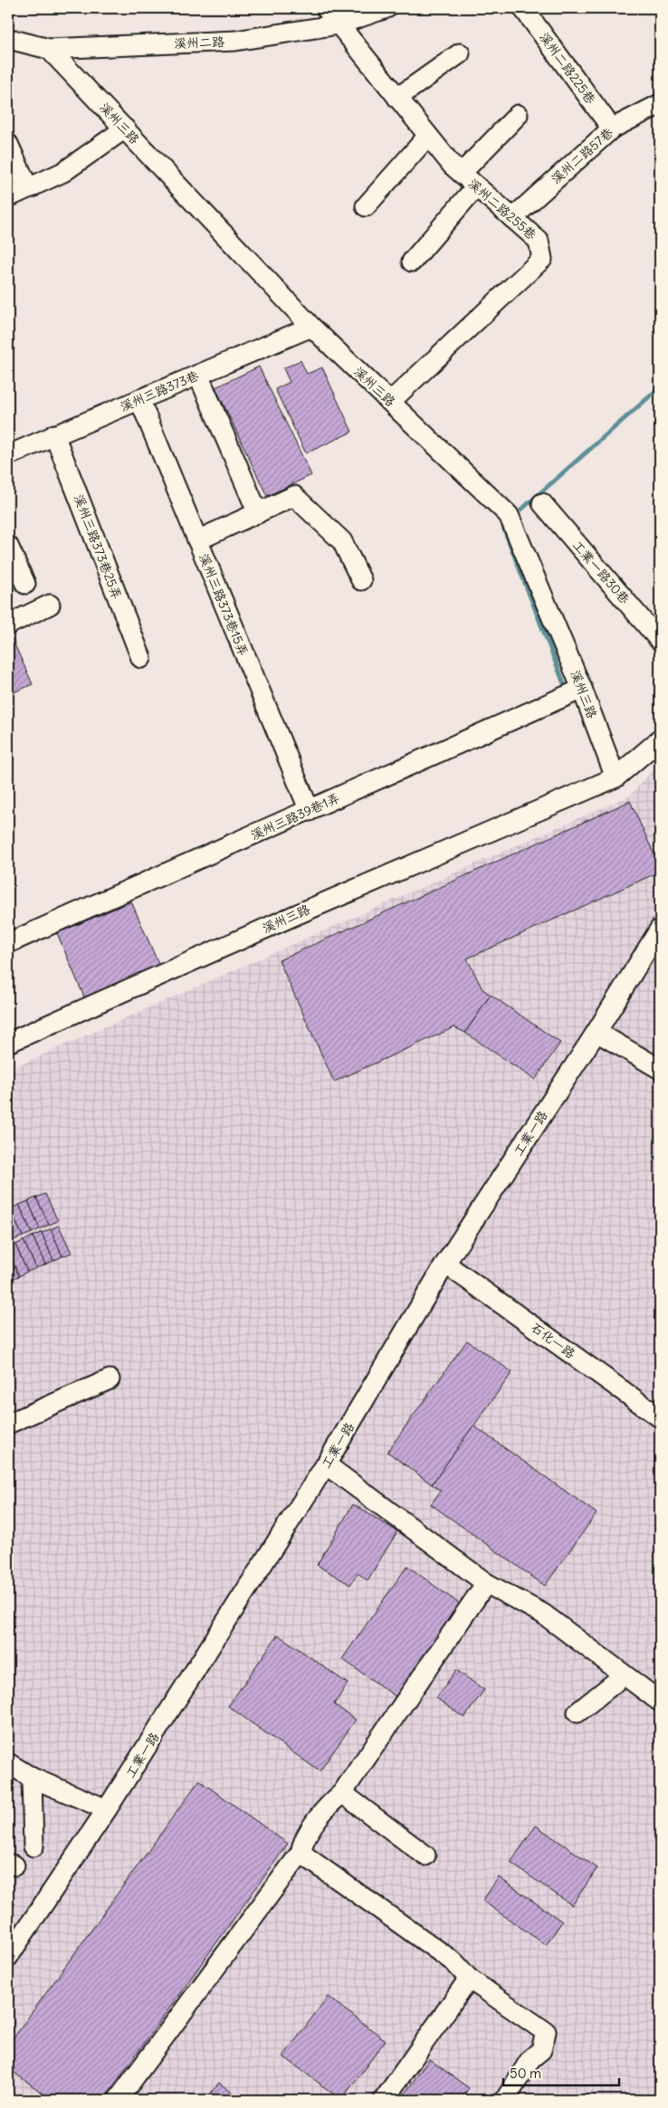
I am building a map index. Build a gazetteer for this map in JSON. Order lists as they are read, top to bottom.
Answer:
{
  "streets": {
    "street": [
      "溪州二路",
      "溪州二路225巷",
      "溪州三路",
      "溪州二路57巷",
      "溪州二路255巷",
      "溪州三路373巷",
      "溪州三路373巷25弄",
      "工業一路30巷",
      "溪州三路373巷15弄",
      "溪州三路39巷1弄",
      "工業一路",
      "石化一路"
    ]
  },
  "crossings": [
    ["溪州二路", "溪州三路"],
    ["溪州二路", "溪州二路255巷"],
    ["溪州二路225巷", "溪州二路57巷"],
    ["溪州三路", "溪州二路255巷"],
    ["溪州三路", "溪州三路373巷"],
    ["溪州三路", "溪州三路39巷1弄"],
    ["溪州二路57巷", "溪州二路255巷"],
    ["溪州三路373巷", "溪州三路373巷25弄"],
    ["溪州三路373巷", "溪州三路373巷15弄"],
    ["溪州三路373巷15弄", "溪州三路39巷1弄"],
    ["工業一路", "石化一路"]
  ],
  "scale_bar": "50 m"
}
